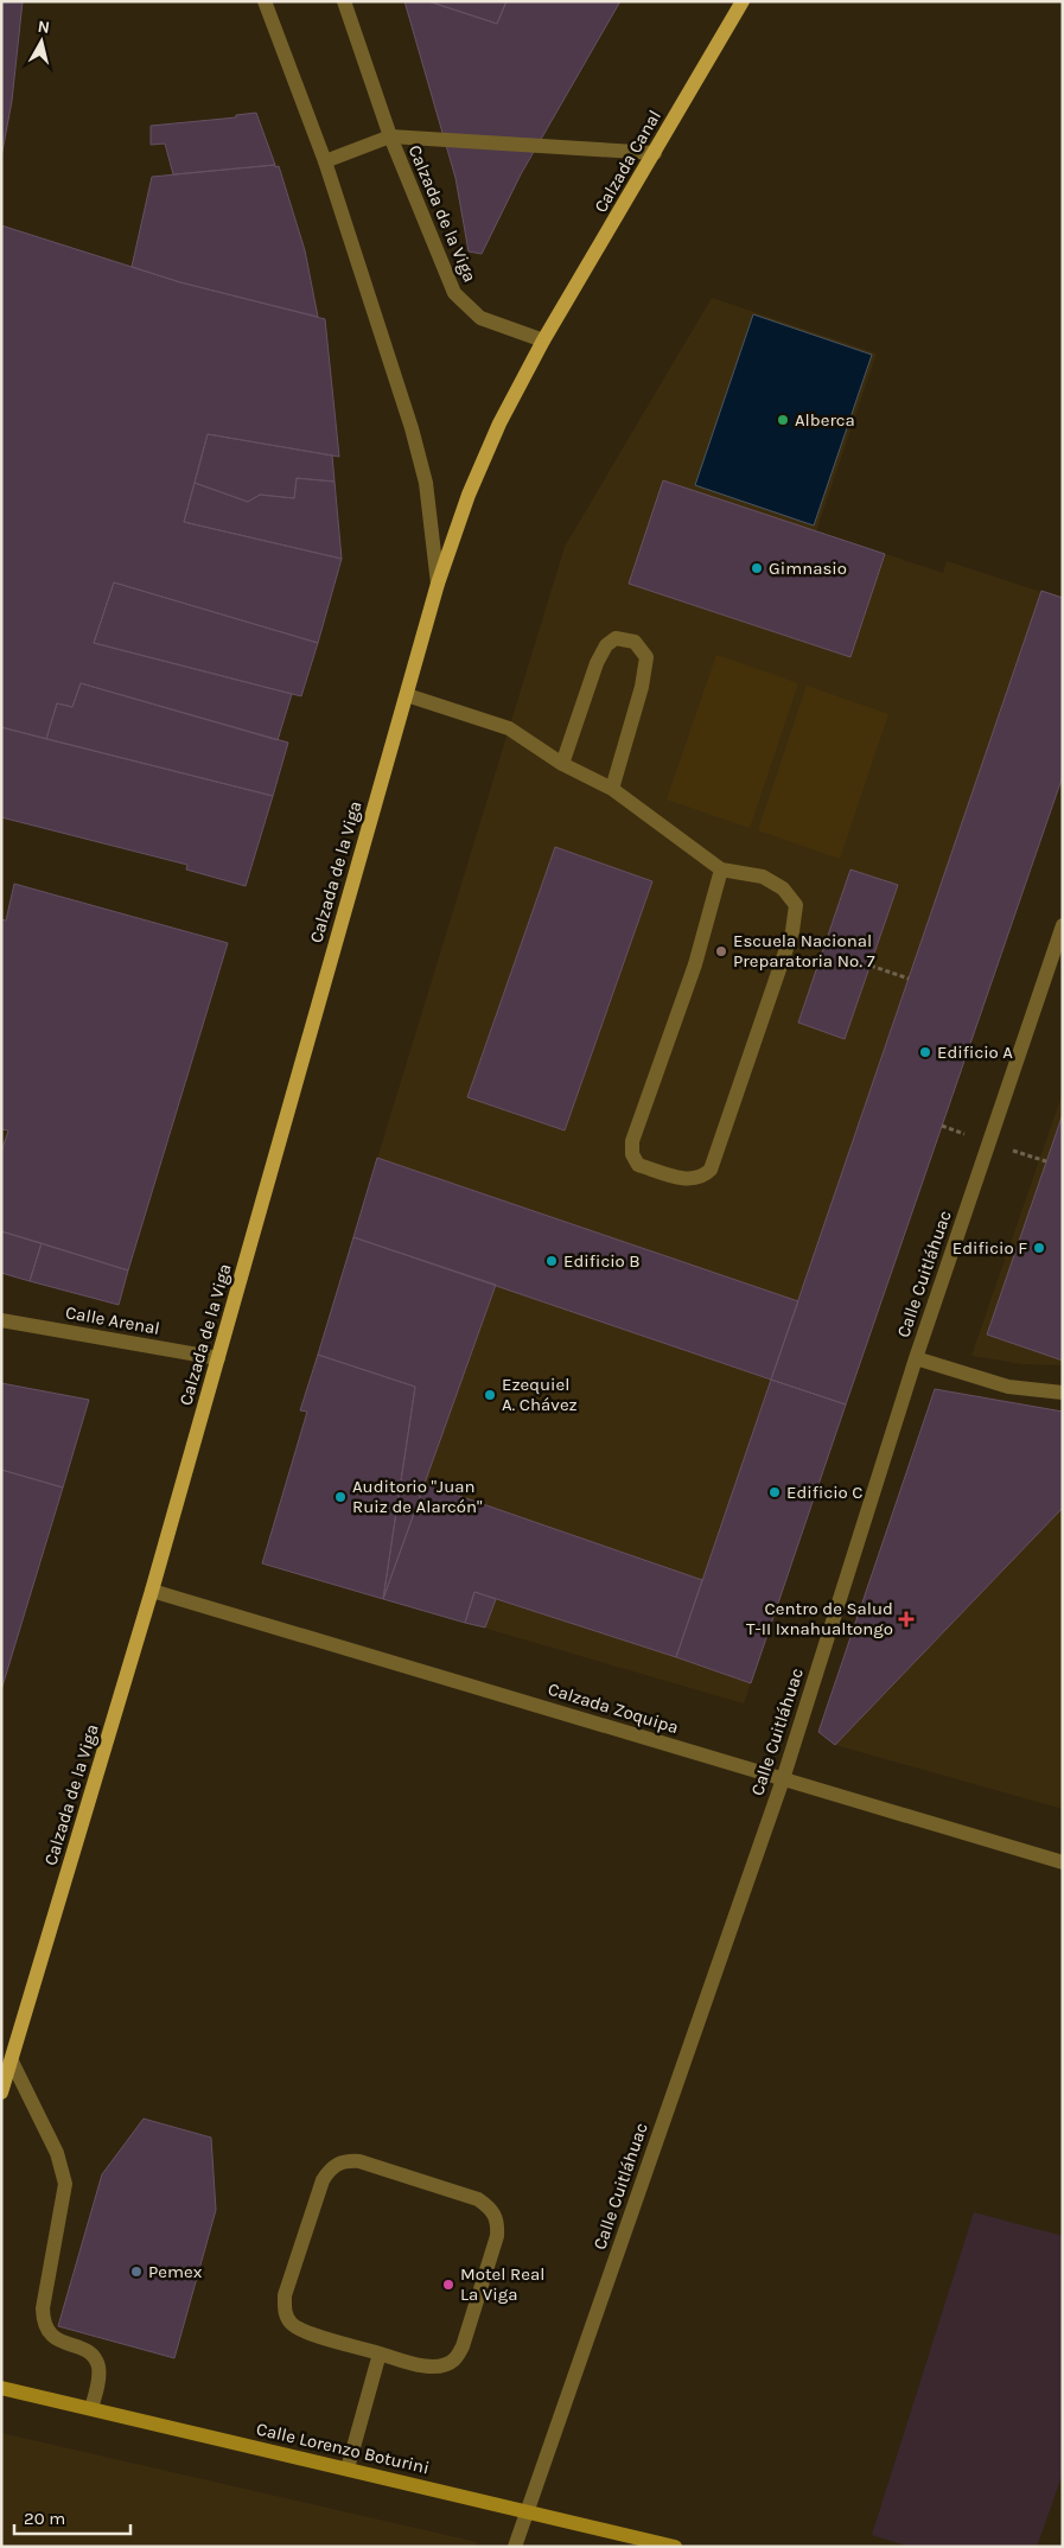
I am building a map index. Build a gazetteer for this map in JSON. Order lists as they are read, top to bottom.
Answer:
{
  "streets": {
    "main road": ["Calzada Canal", "Calzada de la Viga", "Calle Lorenzo Boturini"],
    "street": ["Calle Cuitláhuac", "Calle Arenal", "Calzada Zoquipa"]
  },
  "crossings": [
    ["Calzada Canal", "Calzada de la Viga"],
    ["Calzada de la Viga", "Calle Arenal"],
    ["Calzada de la Viga", "Calzada Zoquipa"],
    ["Calle Cuitláhuac", "Calzada Zoquipa"],
    ["Calle Cuitláhuac", "Calle Lorenzo Boturini"]
  ],
  "places": {
    "other": [
      "Alberca",
      "Gimnasio",
      "Escuela Nacional Preparatoria No. 7",
      "Edificio A",
      "Edificio F",
      "Edificio B",
      "Ezequiel A. Chávez",
      "Edificio C",
      "Auditorio \"Juan Ruiz de Alarcón\"",
      "Pemex",
      "Motel Real La Viga"
    ],
    "health": ["Centro de Salud T-II Ixnahualtongo"]
  },
  "scale_bar": "20 m",
  "north": "top"
}
